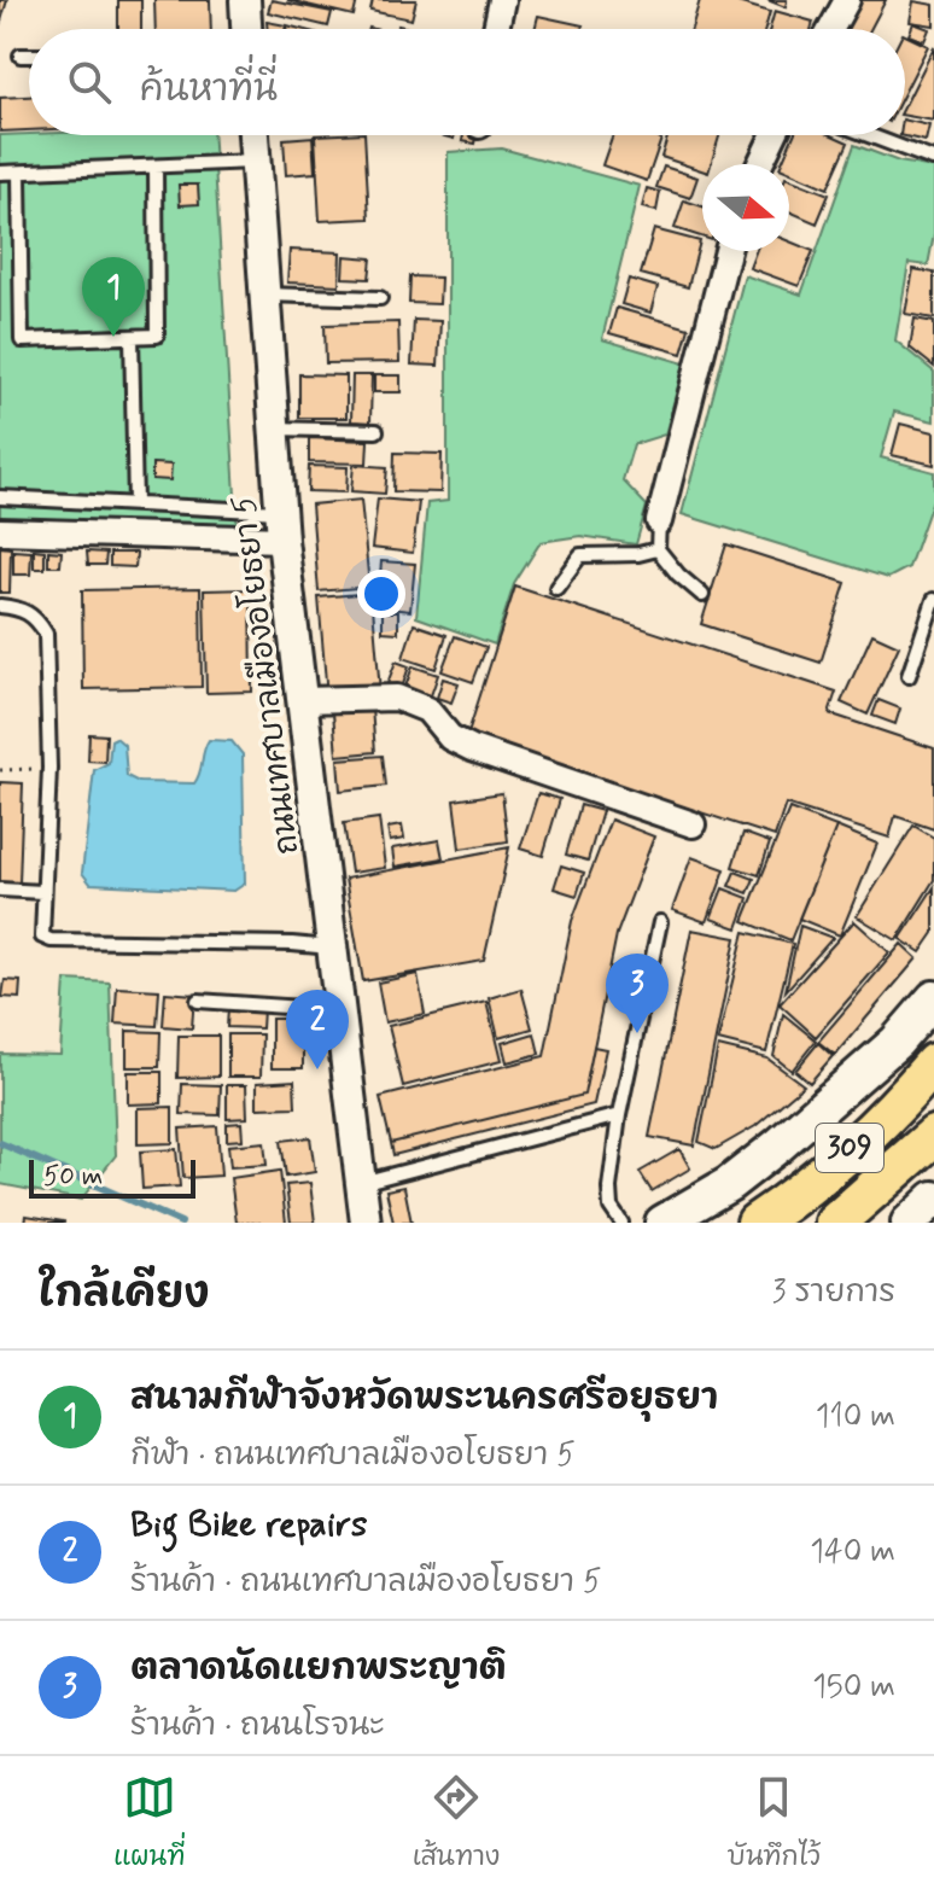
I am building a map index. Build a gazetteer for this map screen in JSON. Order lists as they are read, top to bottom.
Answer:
{
  "streets": {
    "main road": ["309"],
    "street": ["ถนนเทศบาลเมืองอโยธยา 5"]
  },
  "scale_bar": "50 m",
  "north": "right",
  "page": {
    "search": "ค้นหาที่นี่",
    "pins": ["1", "3", "2"],
    "scale": "50 m",
    "heading": ["ใกล้เคียง", "3 รายการ"],
    "list": [
      {
        "mark": "1",
        "name": "สนามกีฬาจังหวัดพระนครศรีอยุธยา",
        "note": "กีฬา · ถนนเทศบาลเมืองอโยธยา 5",
        "value": "110 m"
      },
      {
        "mark": "2",
        "name": "Big Bike repairs",
        "note": "ร้านค้า · ถนนเทศบาลเมืองอโยธยา 5",
        "value": "140 m"
      },
      {
        "mark": "3",
        "name": "ตลาดนัดแยกพระญาติ",
        "note": "ร้านค้า · ถนนโรจนะ",
        "value": "150 m"
      }
    ],
    "nav": ["แผนที่", "เส้นทาง", "บันทึกไว้"]
  }
}
